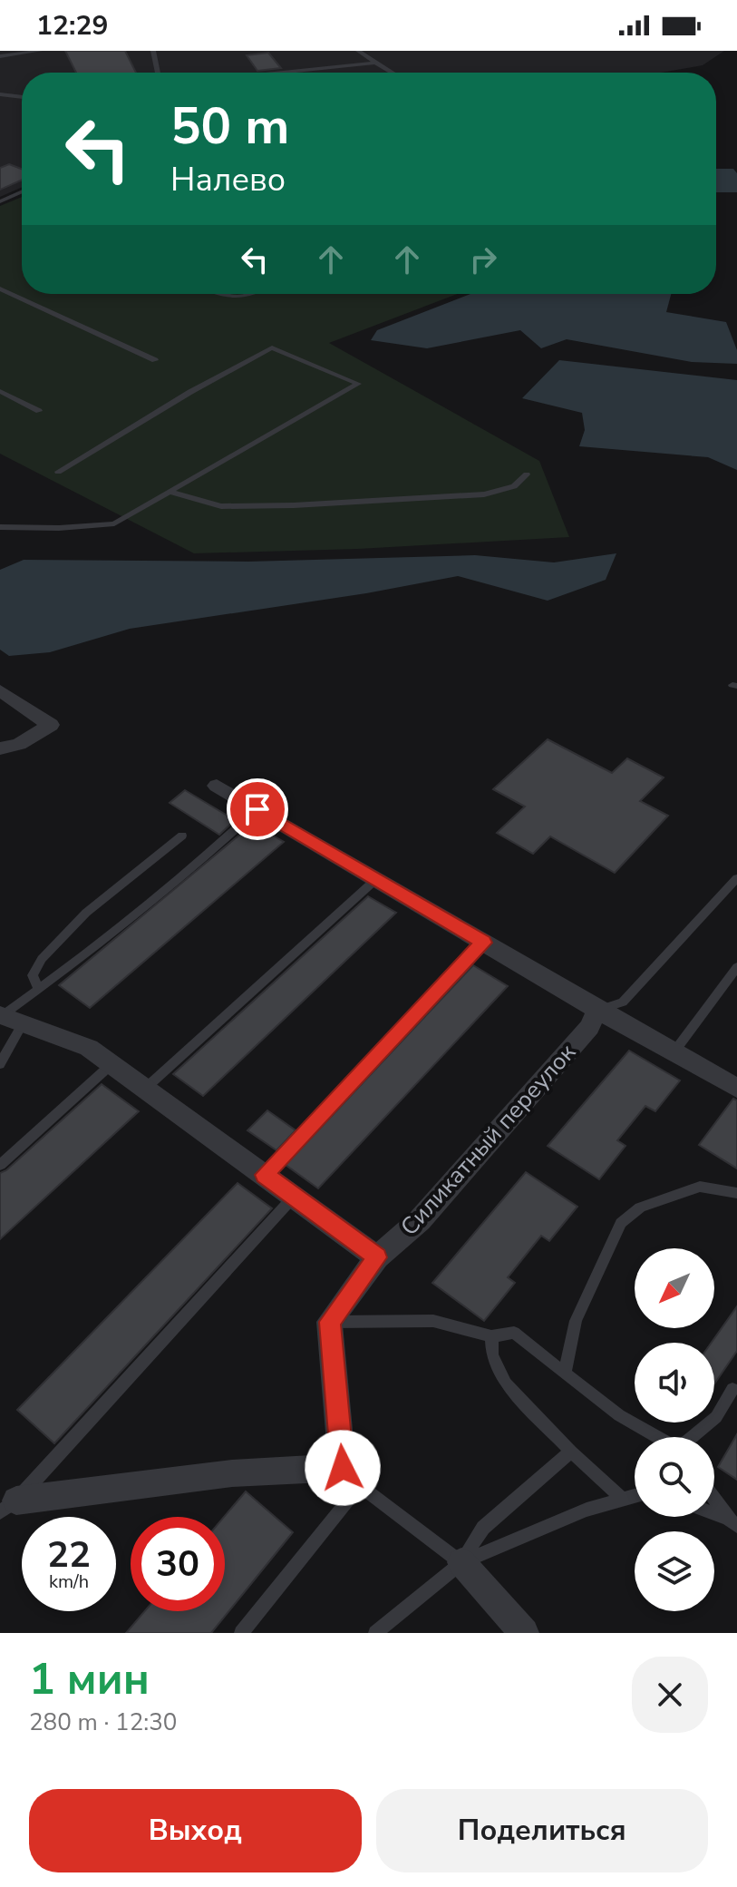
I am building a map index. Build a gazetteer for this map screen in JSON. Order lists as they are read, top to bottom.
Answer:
{
  "streets": {
    "street": ["Силикатный переулок"]
  },
  "north": "bottom left",
  "page": {
    "status": "12:29",
    "turn": ["50 m", "Налево"],
    "speed": "22 km/h",
    "limit": "30",
    "heading": ["1 мин", "280 m · 12:30"],
    "buttons": ["Выход", "Поделиться"]
  }
}
